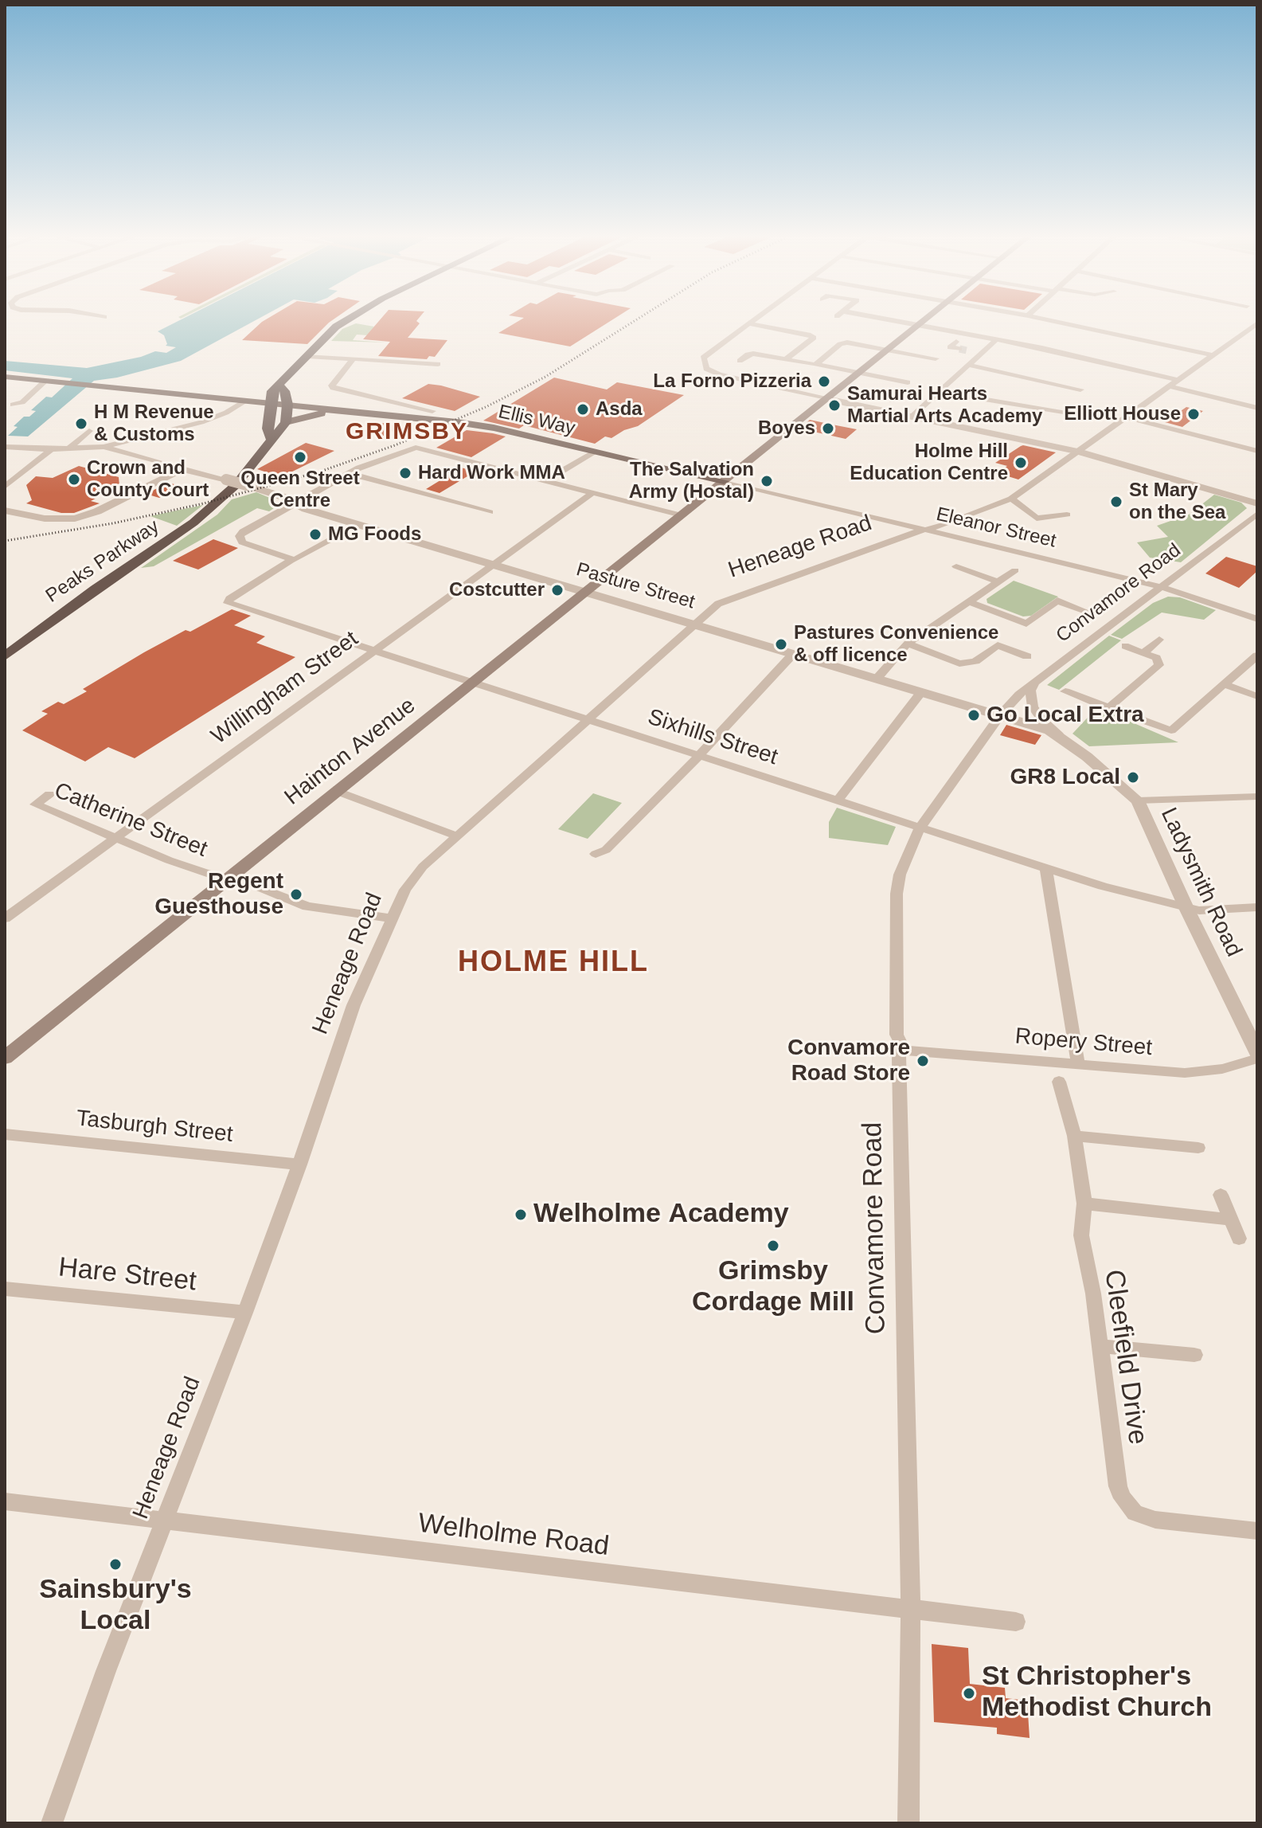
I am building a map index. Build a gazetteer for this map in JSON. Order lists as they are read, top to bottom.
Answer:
{
  "streets": {
    "highway": ["Peaks Parkway"],
    "main road": ["Ellis Way", "Hainton Avenue"],
    "street": [
      "Eleanor Street",
      "Heneage Road",
      "Pasture Street",
      "Convamore Road",
      "Willingham Street",
      "Sixhills Street",
      "Catherine Street",
      "Ladysmith Road",
      "Ropery Street",
      "Tasburgh Street",
      "Hare Street",
      "Cleefield Drive",
      "Welholme Road"
    ]
  },
  "crossings": [
    ["Ellis Way", "Eleanor Street"],
    ["Ellis Way", "Hainton Avenue"],
    ["Eleanor Street", "Heneage Road"],
    ["Eleanor Street", "Convamore Road"],
    ["Eleanor Street", "Hainton Avenue"],
    ["Heneage Road", "Pasture Street"],
    ["Heneage Road", "Sixhills Street"],
    ["Heneage Road", "Catherine Street"],
    ["Heneage Road", "Tasburgh Street"],
    ["Heneage Road", "Hare Street"],
    ["Heneage Road", "Welholme Road"],
    ["Pasture Street", "Convamore Road"],
    ["Pasture Street", "Willingham Street"],
    ["Pasture Street", "Hainton Avenue"],
    ["Pasture Street", "Ladysmith Road"],
    ["Convamore Road", "Sixhills Street"],
    ["Convamore Road", "Ropery Street"],
    ["Convamore Road", "Welholme Road"],
    ["Willingham Street", "Sixhills Street"],
    ["Willingham Street", "Catherine Street"],
    ["Sixhills Street", "Hainton Avenue"],
    ["Sixhills Street", "Ladysmith Road"],
    ["Hainton Avenue", "Catherine Street"]
  ],
  "districts": ["GRIMSBY", "HOLME HILL"],
  "places": [
    "La Forno Pizzeria",
    "Samurai Hearts Martial Arts Academy",
    "Asda",
    "Elliott House",
    "H M Revenue & Customs",
    "Boyes",
    "Queen Street Centre",
    "Holme Hill Education Centre",
    "Hard Work MMA",
    "Crown and County Court",
    "The Salvation Army (Hostal)",
    "St Mary on the Sea",
    "MG Foods",
    "Costcutter",
    "Pastures Convenience & off licence",
    "Go Local Extra",
    "GR8 Local",
    "Regent Guesthouse",
    "Convamore Road Store",
    "Welholme Academy",
    "Grimsby Cordage Mill",
    "Sainsbury's Local",
    "St Christopher's Methodist Church"
  ]
}
